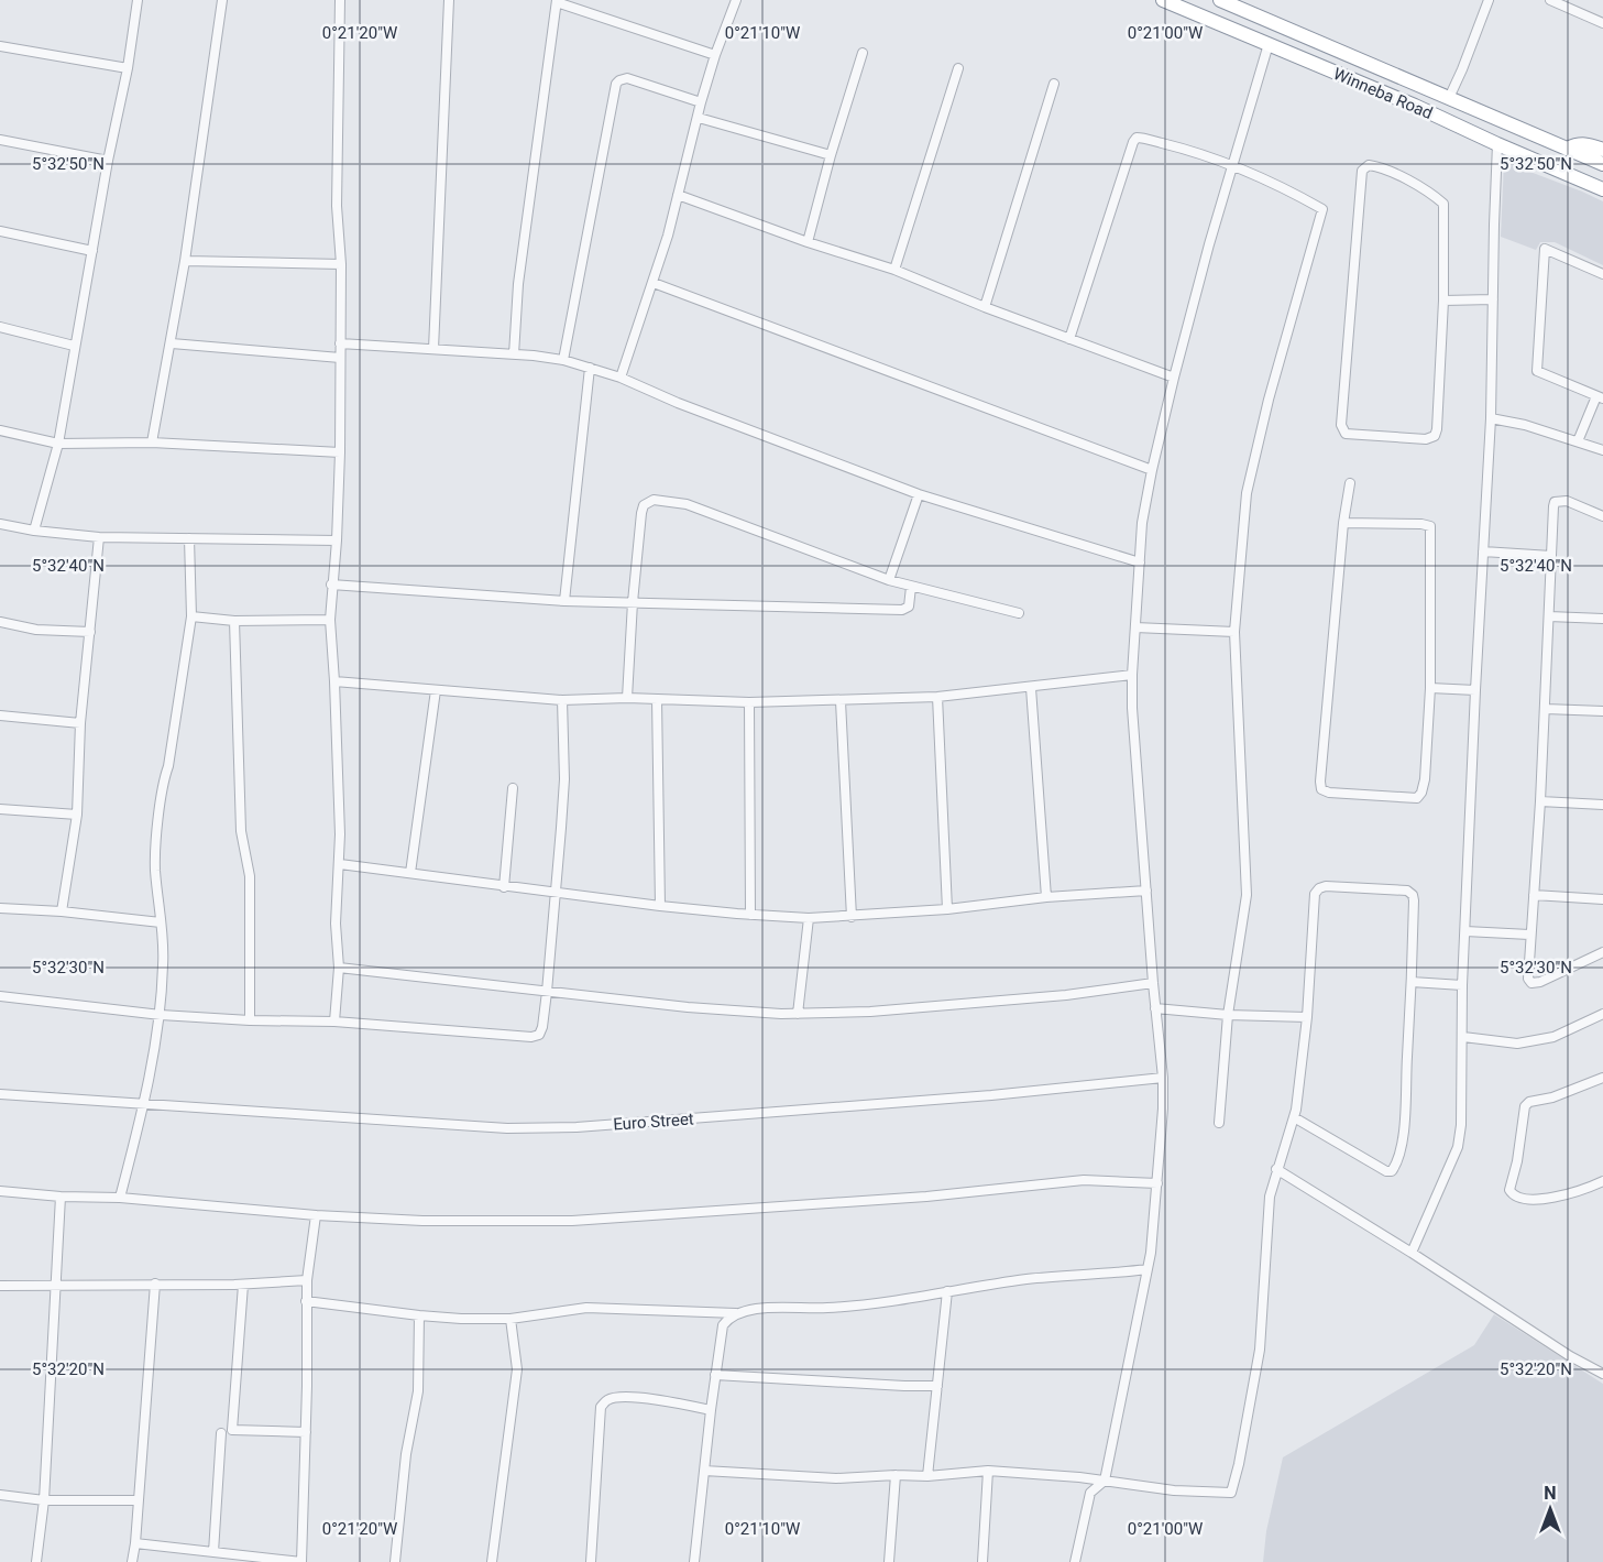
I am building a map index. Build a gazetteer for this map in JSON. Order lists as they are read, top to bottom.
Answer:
{
  "streets": {
    "highway": ["Winneba Road"],
    "street": ["Euro Street"]
  },
  "north": "top",
  "coordinates": [
    "0°21'20\"W",
    "0°21'10\"W",
    "0°21'00\"W",
    "5°32'50\"N",
    "5°32'40\"N",
    "5°32'30\"N",
    "5°32'20\"N"
  ]
}
